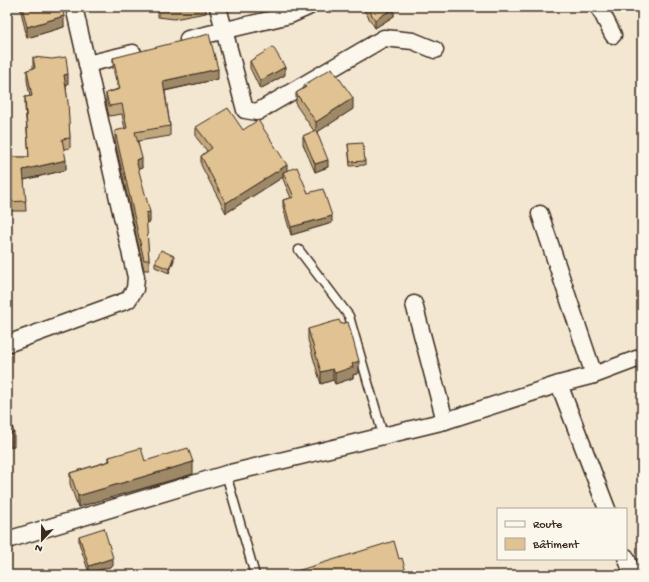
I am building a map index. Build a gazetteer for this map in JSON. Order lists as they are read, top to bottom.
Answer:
{
  "legend": ["Route", "Bâtiment"],
  "north": "bottom"
}
